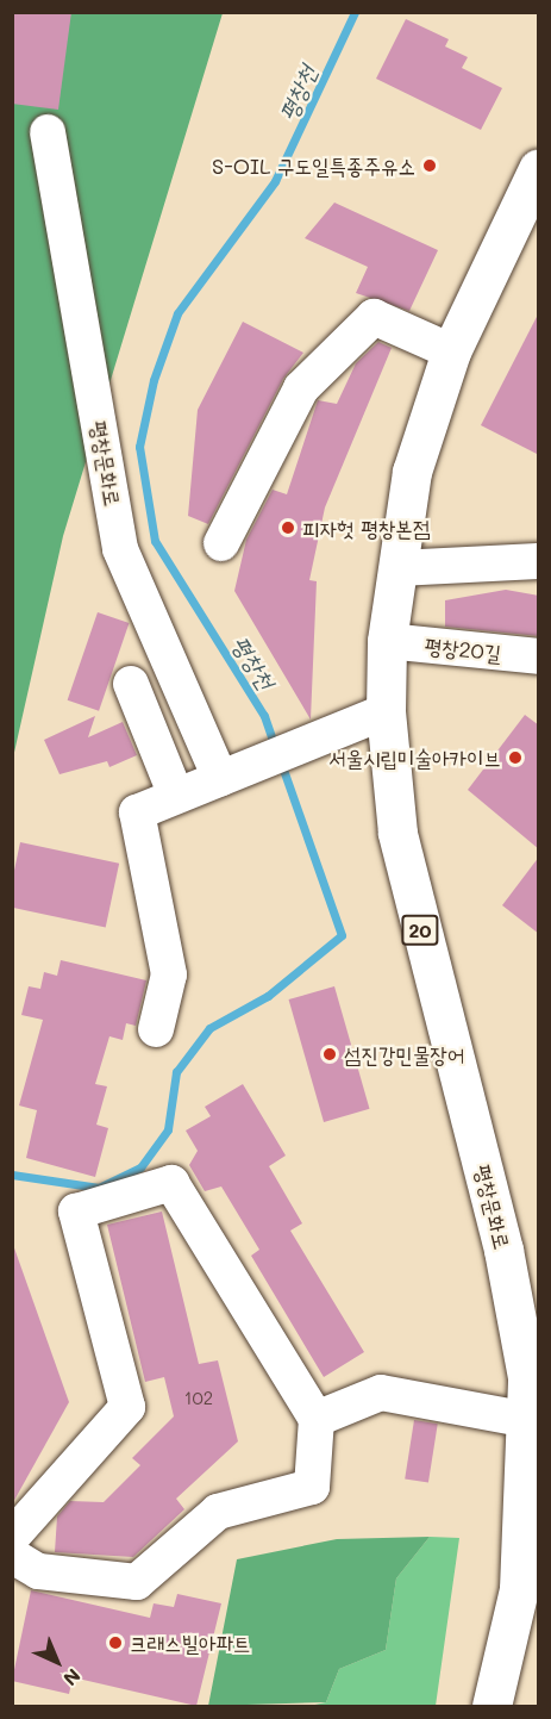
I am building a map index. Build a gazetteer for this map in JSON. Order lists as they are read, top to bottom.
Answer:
{
  "streets": {
    "main road": ["평창문화로", "20"],
    "street": ["평창20길"]
  },
  "crossings": [
    ["평창문화로", "평창20길"]
  ],
  "water": ["평창천"],
  "places": [
    "S-OIL 구도일특종주유소",
    "피자헛 평창본점",
    "서울시립미술아카이브",
    "섬진강민물장어",
    "크래스빌아파트"
  ],
  "house_numbers": ["102"],
  "north": "bottom right"
}
